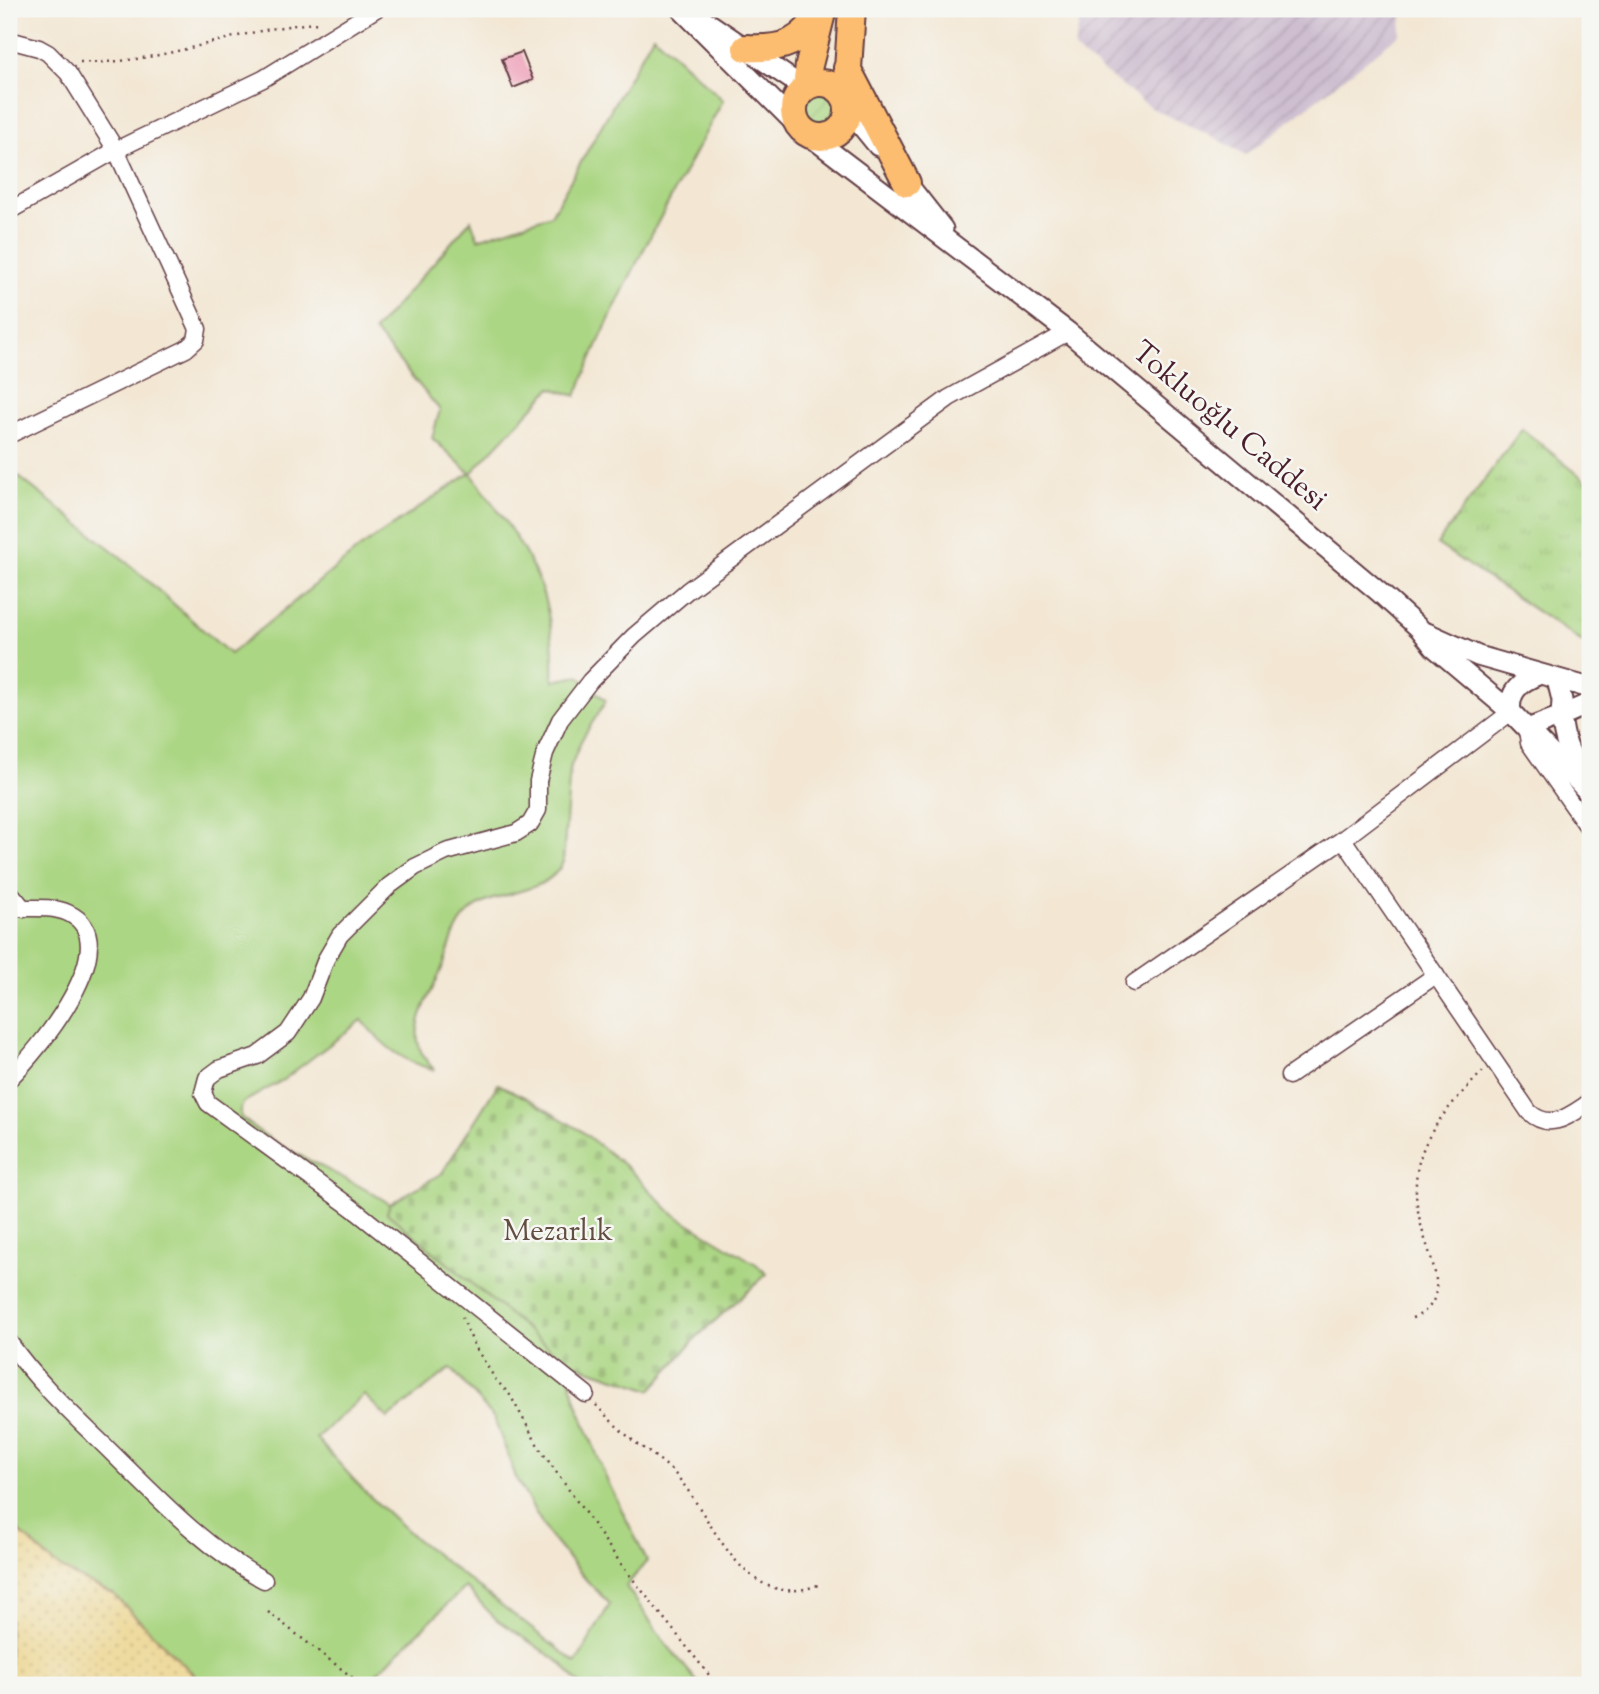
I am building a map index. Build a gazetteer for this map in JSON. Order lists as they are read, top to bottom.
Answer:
{
  "streets": {
    "street": ["Tokluoğlu Caddesi"]
  },
  "parks": ["Mezarlık"]
}
